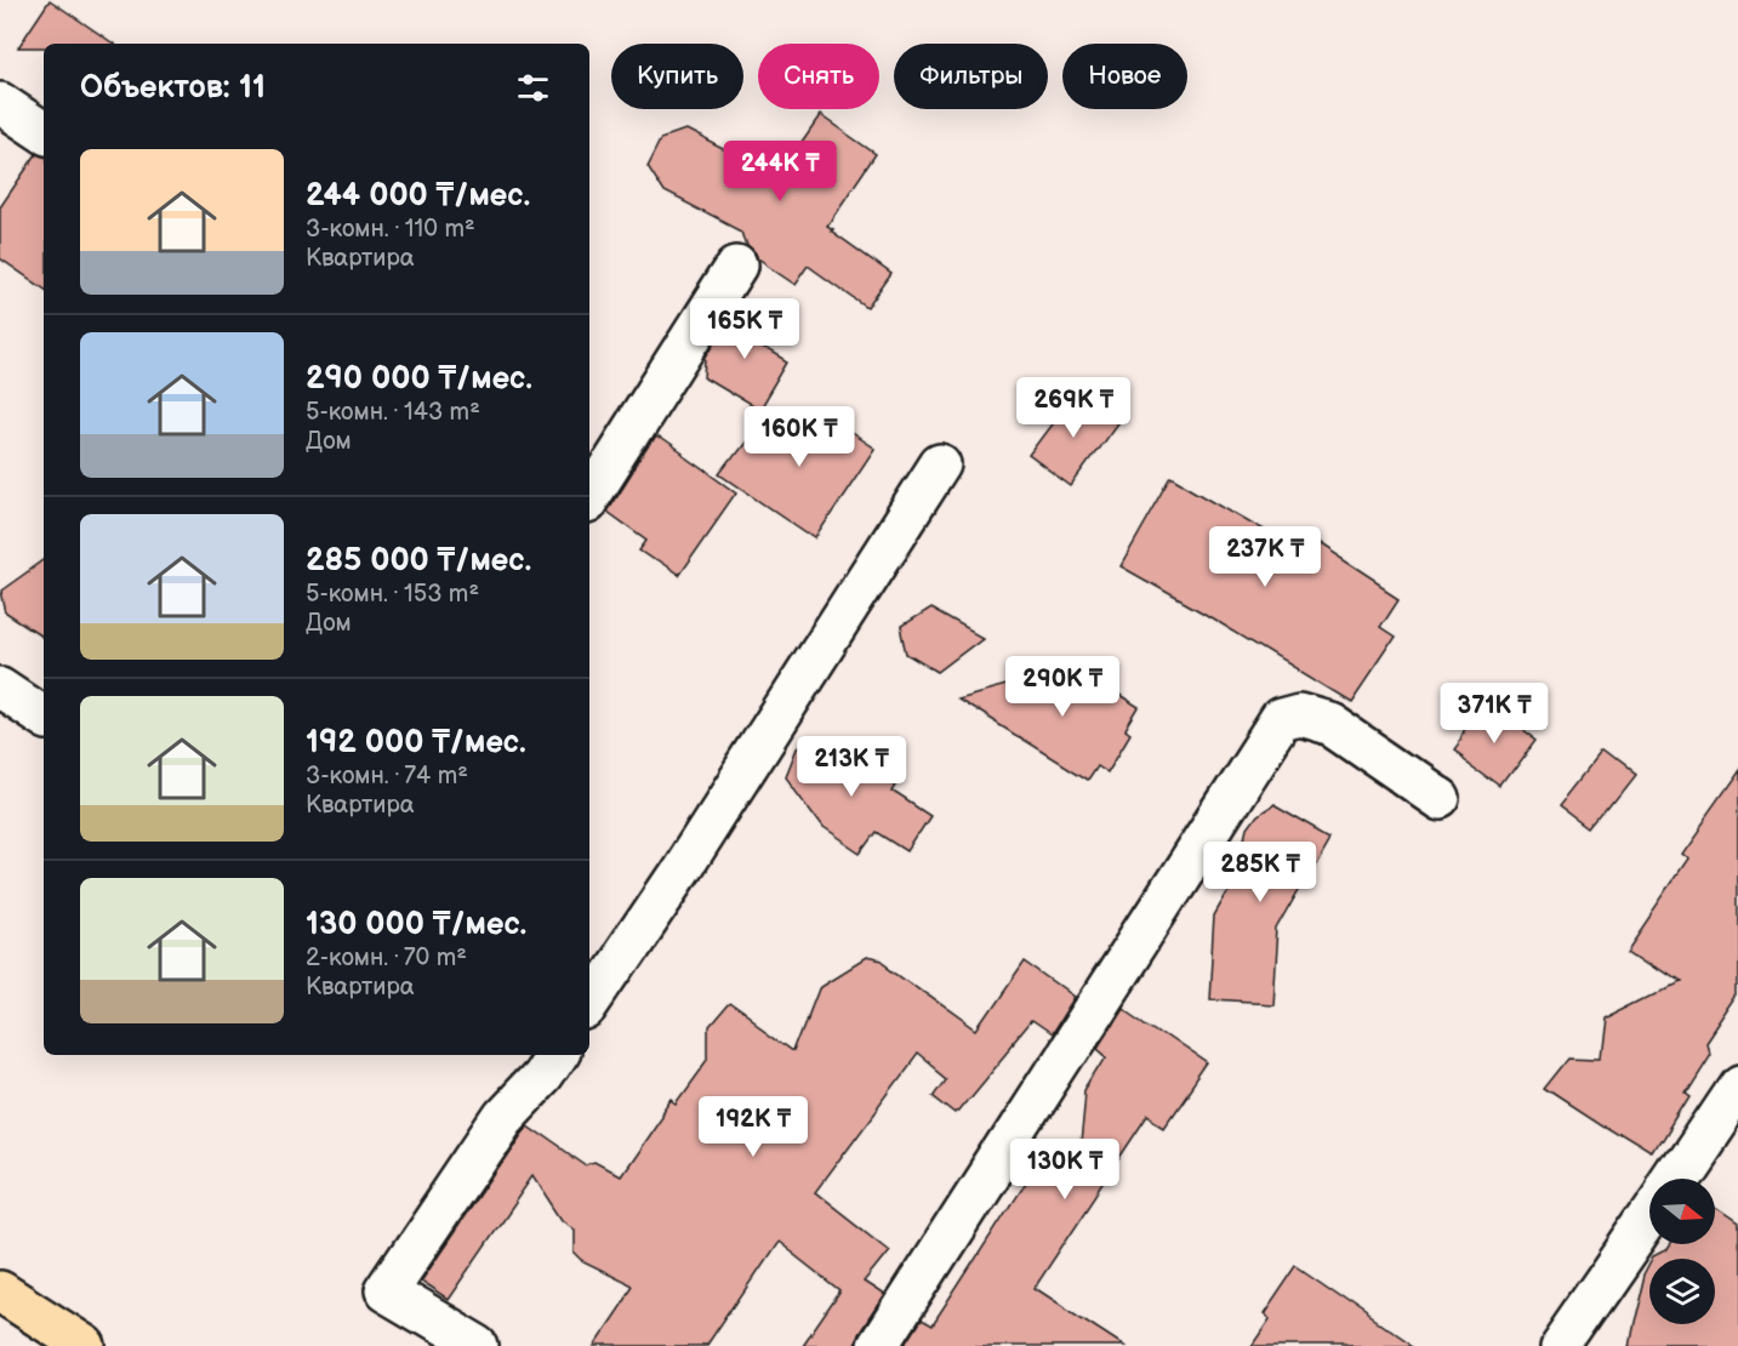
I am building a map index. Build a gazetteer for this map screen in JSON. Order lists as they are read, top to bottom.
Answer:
{
  "north": "right",
  "page": {
    "chip": [
      "Купить",
      "Снять",
      "Фильтры",
      "Новое"
    ],
    "heading": "Объектов: 11",
    "list": [
      {
        "name": "244 000 ₸/мес.",
        "note": "3-комн. · 110 m² · Квартира"
      },
      {
        "name": "290 000 ₸/мес.",
        "note": "5-комн. · 143 m² · Дом"
      },
      {
        "name": "285 000 ₸/мес.",
        "note": "5-комн. · 153 m² · Дом"
      },
      {
        "name": "192 000 ₸/мес.",
        "note": "3-комн. · 74 m² · Квартира"
      },
      {
        "name": "130 000 ₸/мес.",
        "note": "2-комн. · 70 m² · Квартира"
      }
    ],
    "price": [
      "244K ₸",
      "165K ₸",
      "269K ₸",
      "160K ₸",
      "237K ₸",
      "290K ₸",
      "371K ₸",
      "213K ₸",
      "285K ₸",
      "192K ₸",
      "130K ₸"
    ]
  }
}
